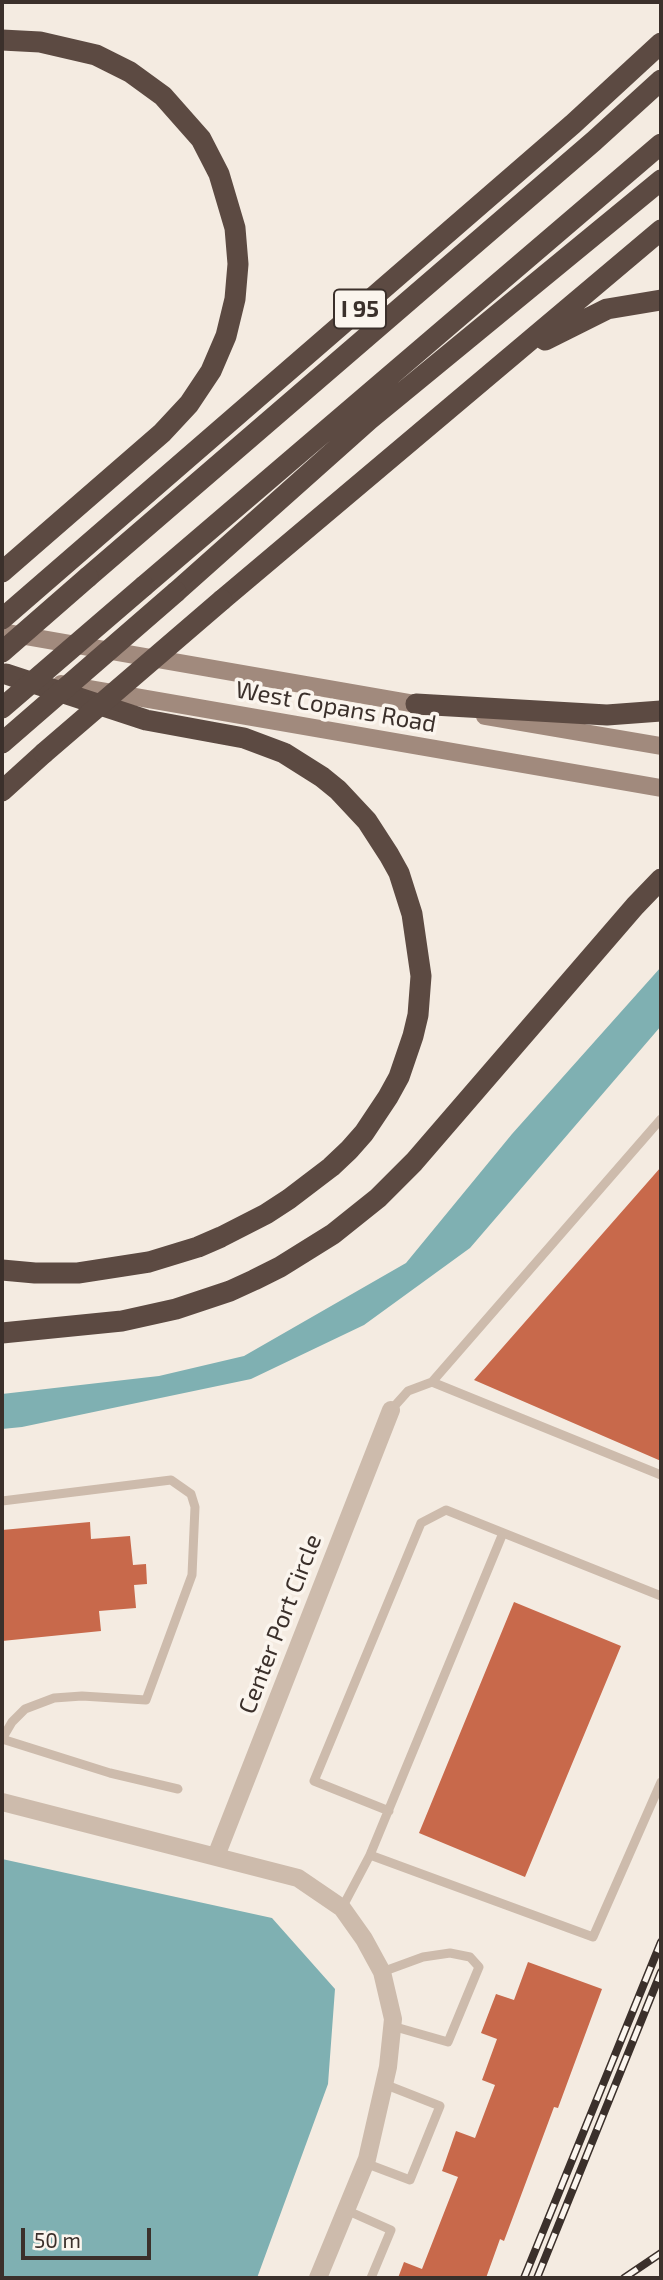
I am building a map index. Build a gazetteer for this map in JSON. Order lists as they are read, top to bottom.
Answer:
{
  "streets": {
    "highway": ["I 95"],
    "main road": ["West Copans Road"],
    "street": ["Center Port Circle"]
  },
  "scale_bar": "50 m"
}
